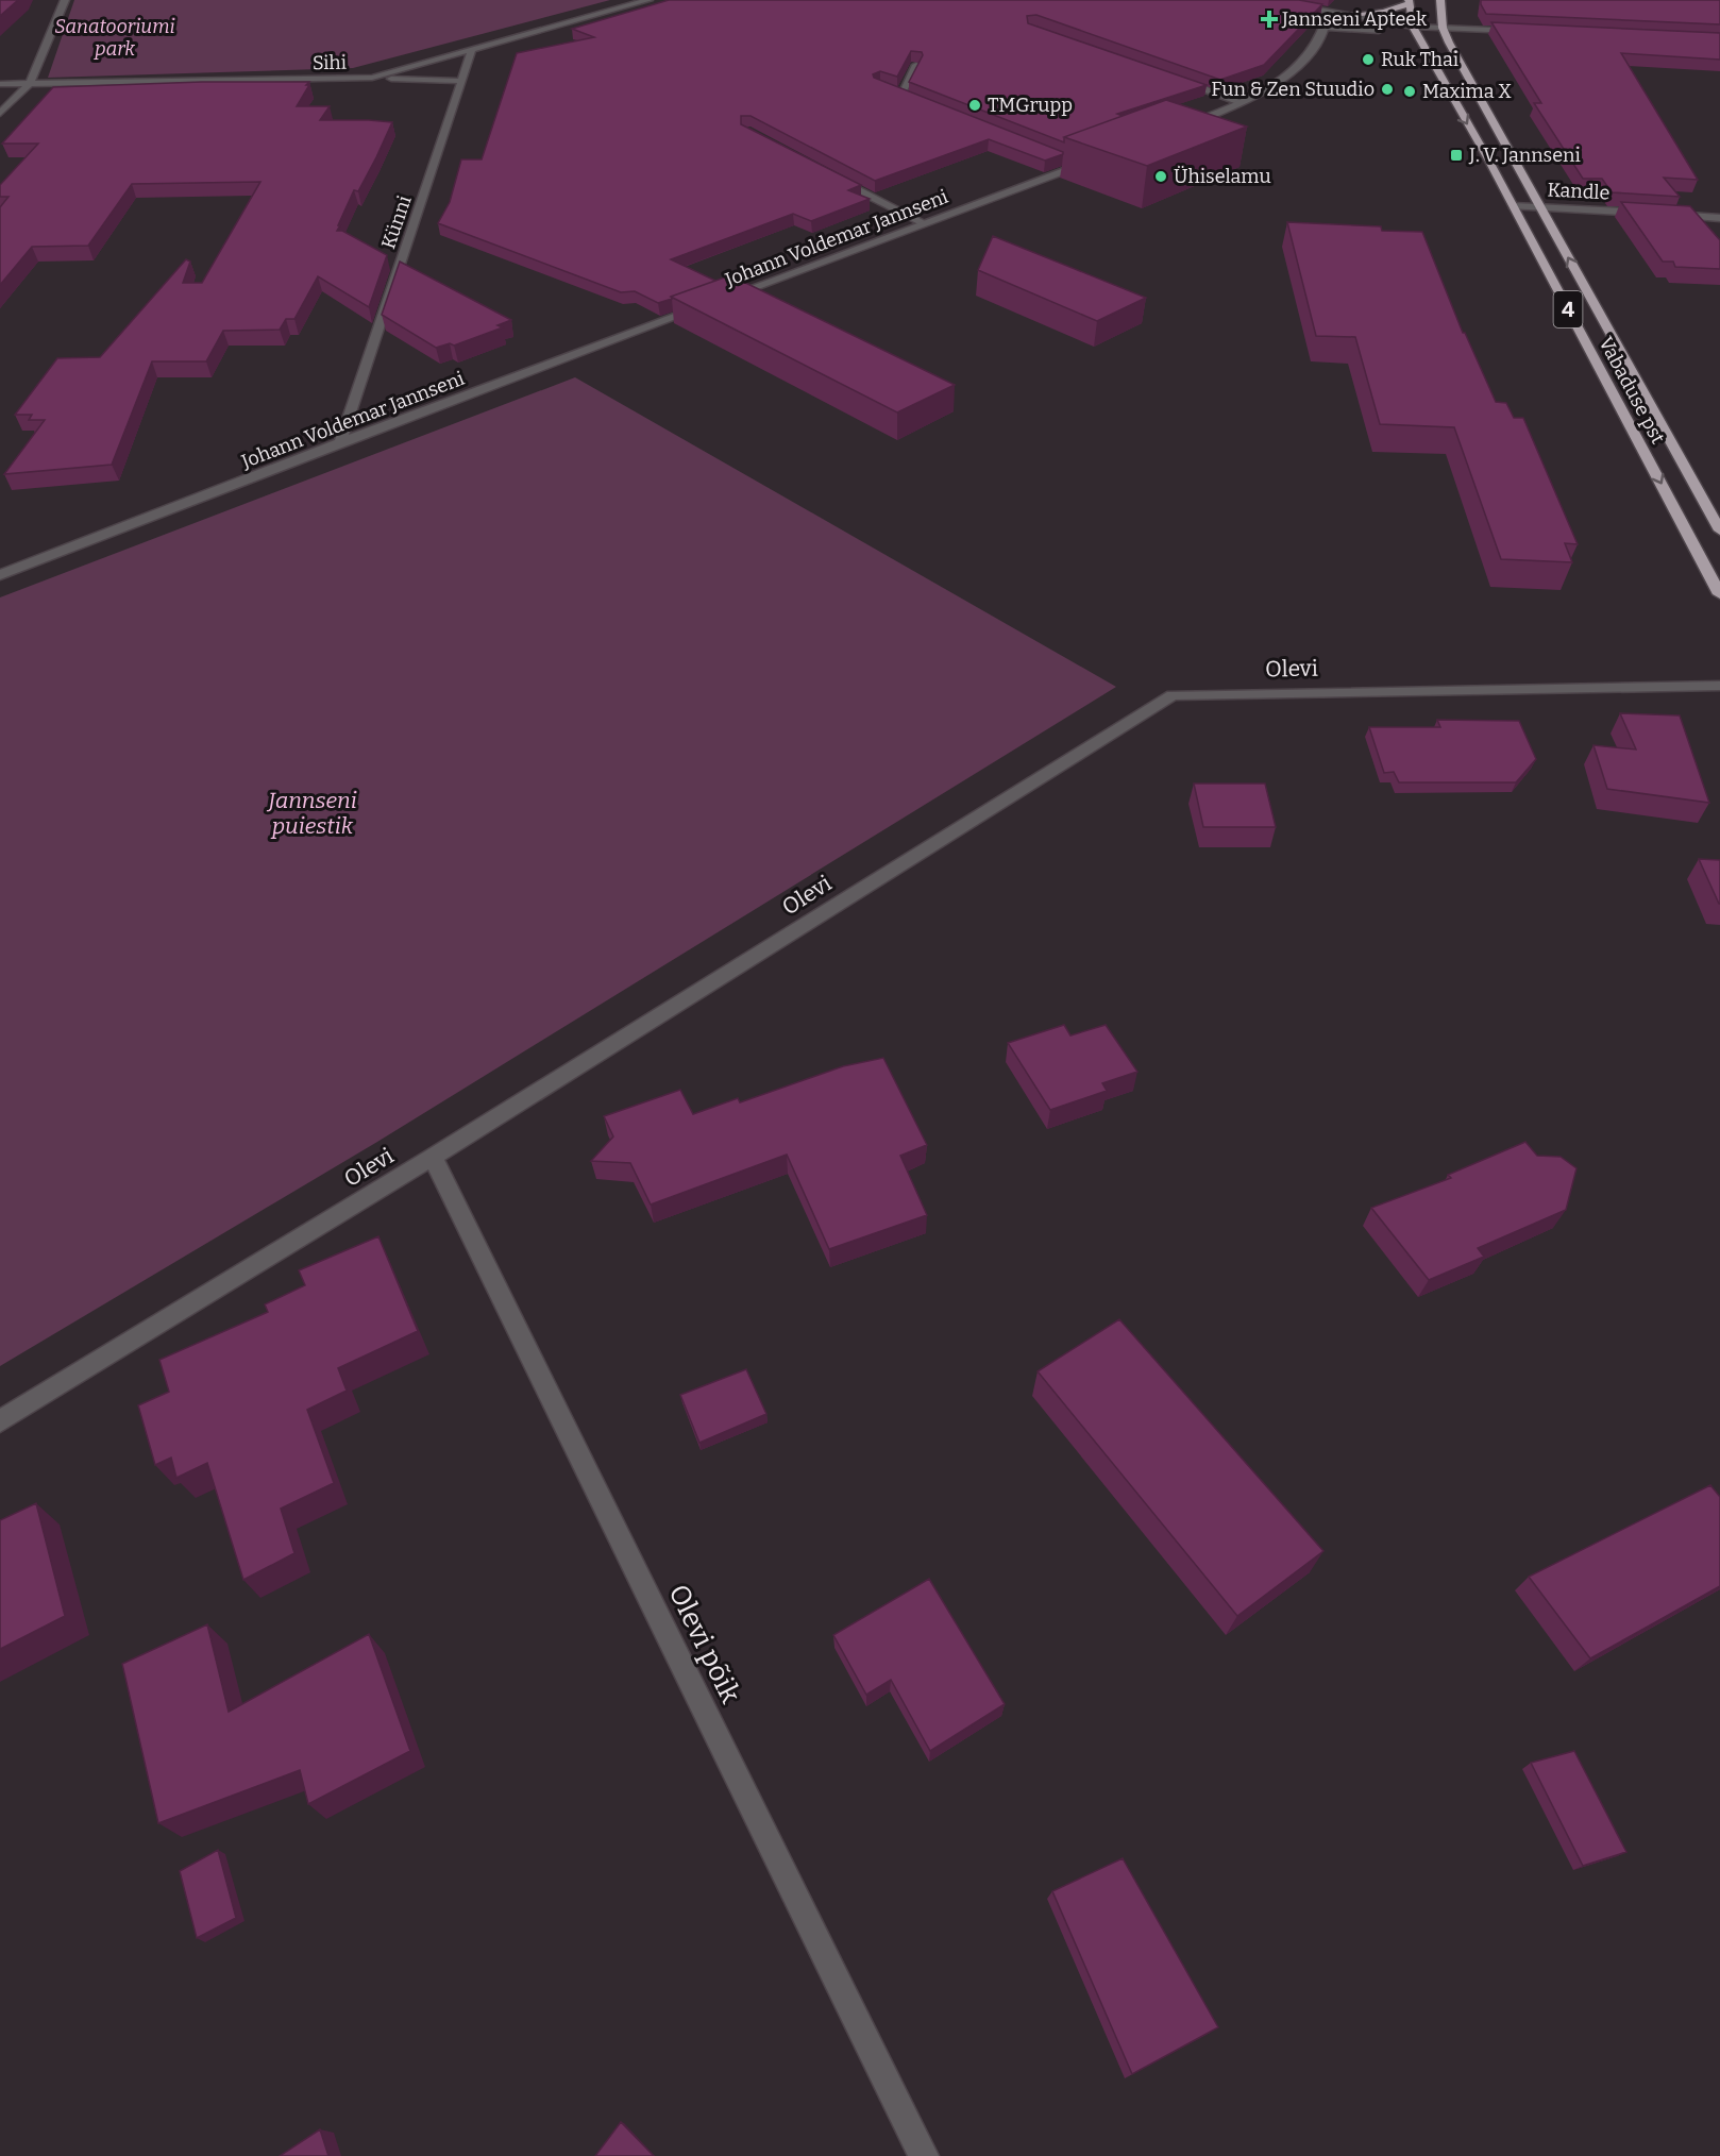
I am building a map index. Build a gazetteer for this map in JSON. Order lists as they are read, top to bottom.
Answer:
{
  "streets": {
    "highway": ["4", "Vabaduse pst"],
    "street": [
      "Sihi",
      "Kandle",
      "Künni",
      "Johann Voldemar Jannseni",
      "Olevi",
      "Olevi põik"
    ]
  },
  "crossings": [
    ["Sihi", "Künni"],
    ["Kandle", "Vabaduse pst"],
    ["Künni", "Johann Voldemar Jannseni"],
    ["Olevi", "Olevi põik"]
  ],
  "parks": ["Sanatooriumi park", "Jannseni puiestik"],
  "places": {
    "health": ["Jannseni Apteek"],
    "other": [
      "Ruk Thai",
      "Fun & Zen Stuudio",
      "Maxima X",
      "TMGrupp",
      "Ühiselamu"
    ],
    "transit": ["J. V. Jannseni"]
  }
}
